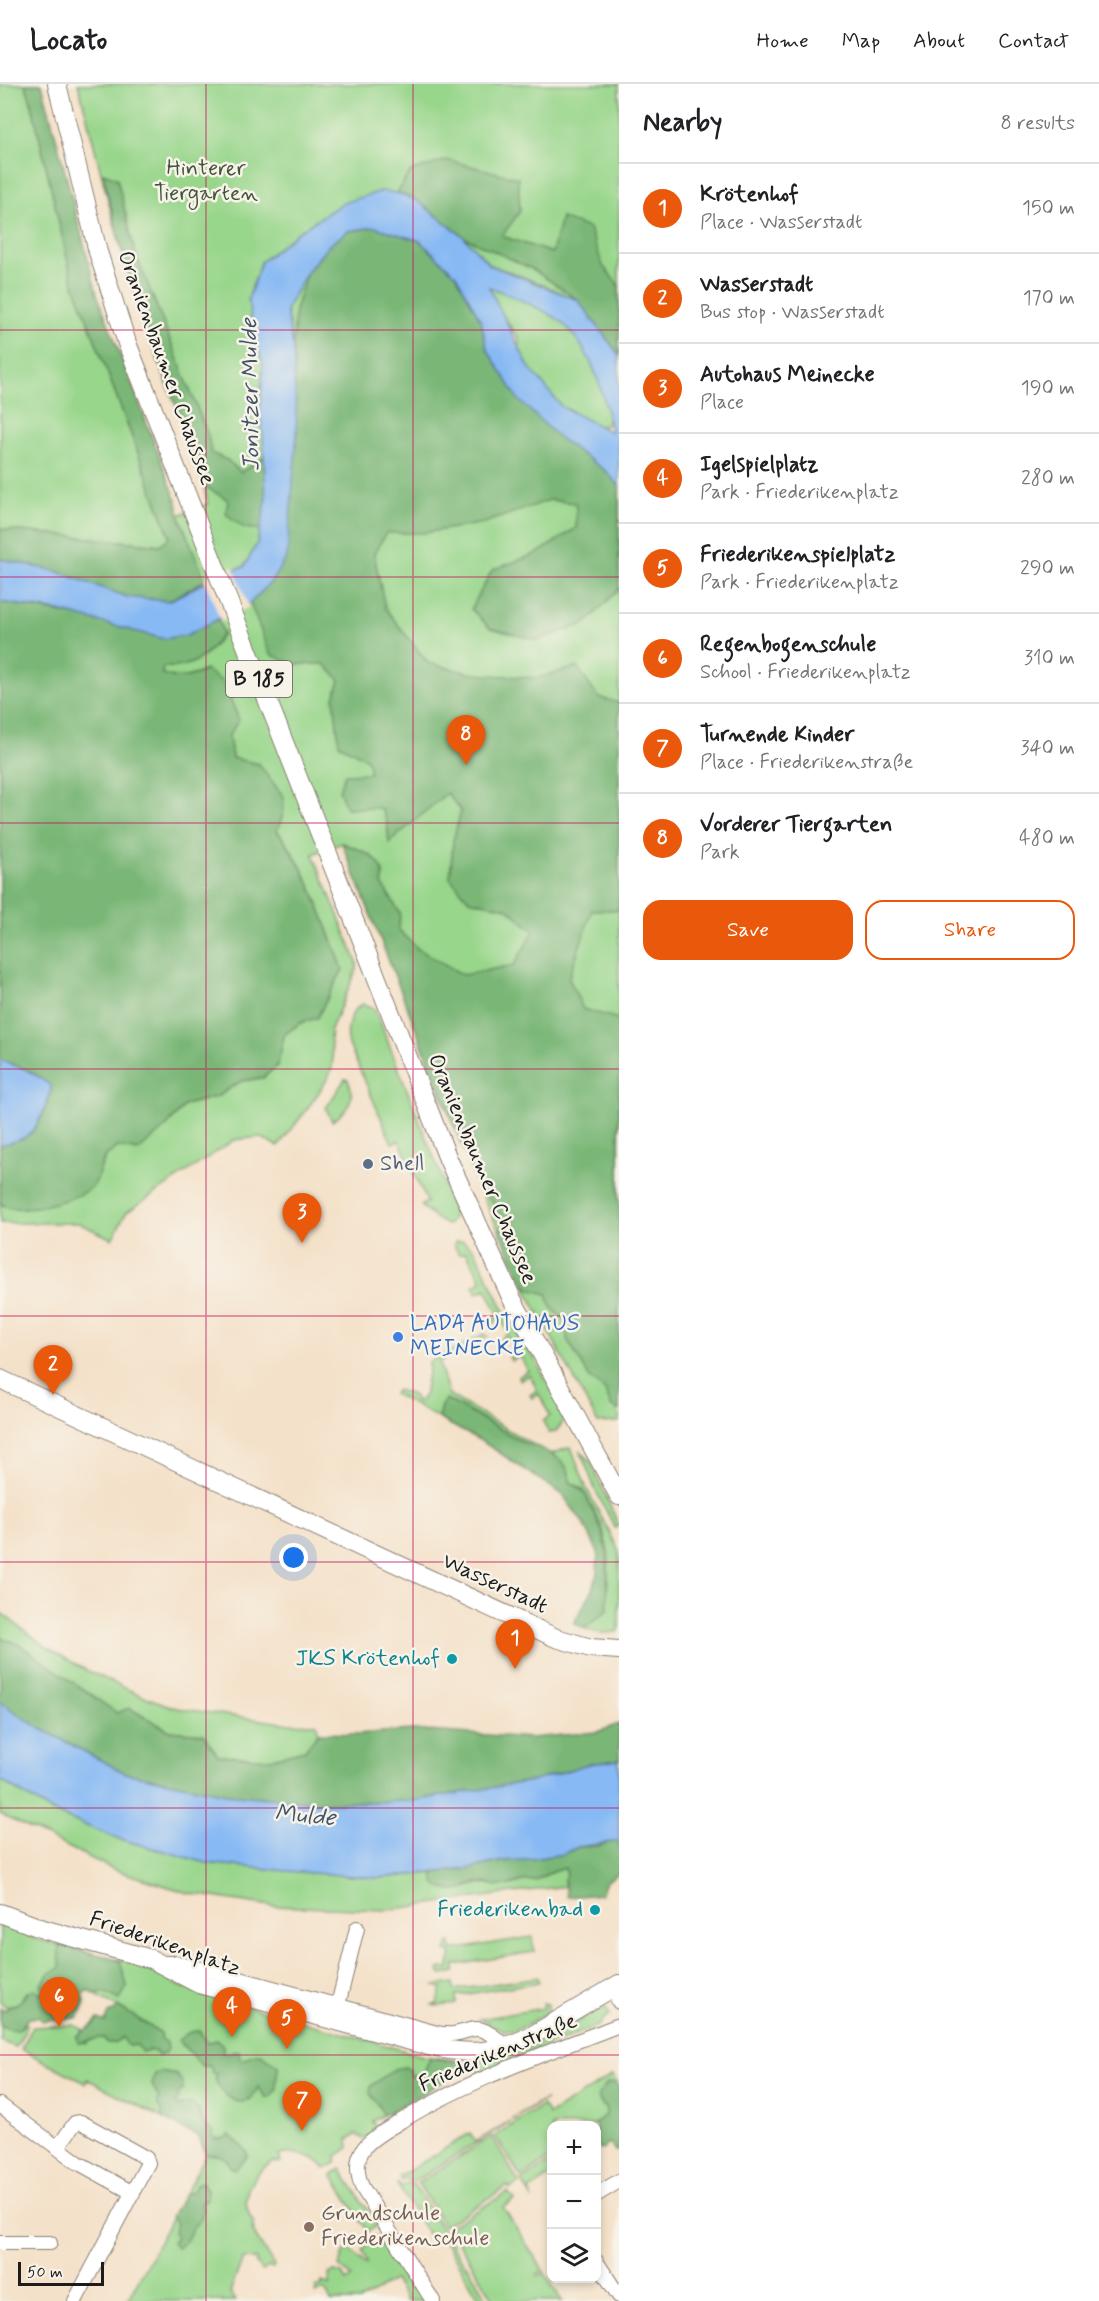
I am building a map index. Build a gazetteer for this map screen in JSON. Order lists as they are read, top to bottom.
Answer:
{
  "streets": {
    "main road": [
      "Oranienbaumer Chaussee",
      "B 185",
      "Wasserstadt",
      "Friederikenplatz"
    ],
    "street": ["Friederikenstraße"]
  },
  "crossings": [
    ["Friederikenplatz", "Friederikenstraße"]
  ],
  "water": ["Jonitzer Mulde", "Mulde"],
  "parks": ["Hinterer Tiergarten"],
  "places": [
    "Shell",
    "LADA AUTOHAUS MEINECKE",
    "JKS Krötenhof",
    "Friederikenbad",
    "Grundschule Friederikenschule"
  ],
  "scale_bar": "50 m",
  "page": {
    "header": "Locato",
    "nav": [
      "Home",
      "Map",
      "About",
      "Contact"
    ],
    "heading": ["Nearby", "8 results"],
    "list": [
      {
        "mark": "1",
        "name": "Krötenhof",
        "note": "Place · Wasserstadt",
        "value": "150 m"
      },
      {
        "mark": "2",
        "name": "Wasserstadt",
        "note": "Bus stop · Wasserstadt",
        "value": "170 m"
      },
      {
        "mark": "3",
        "name": "Autohaus Meinecke",
        "note": "Place",
        "value": "190 m"
      },
      {
        "mark": "4",
        "name": "Igelspielplatz",
        "note": "Park · Friederikenplatz",
        "value": "280 m"
      },
      {
        "mark": "5",
        "name": "Friederikenspielplatz",
        "note": "Park · Friederikenplatz",
        "value": "290 m"
      },
      {
        "mark": "6",
        "name": "Regenbogenschule",
        "note": "School · Friederikenplatz",
        "value": "310 m"
      },
      {
        "mark": "7",
        "name": "Turnende Kinder",
        "note": "Place · Friederikenstraße",
        "value": "340 m"
      },
      {
        "mark": "8",
        "name": "Vorderer Tiergarten",
        "note": "Park",
        "value": "480 m"
      }
    ],
    "pins": [
      "8",
      "3",
      "2",
      "1",
      "6",
      "4",
      "5",
      "7"
    ],
    "buttons": ["Save", "Share"],
    "map_buttons": ["+", "−"],
    "scale": "50 m"
  }
}
